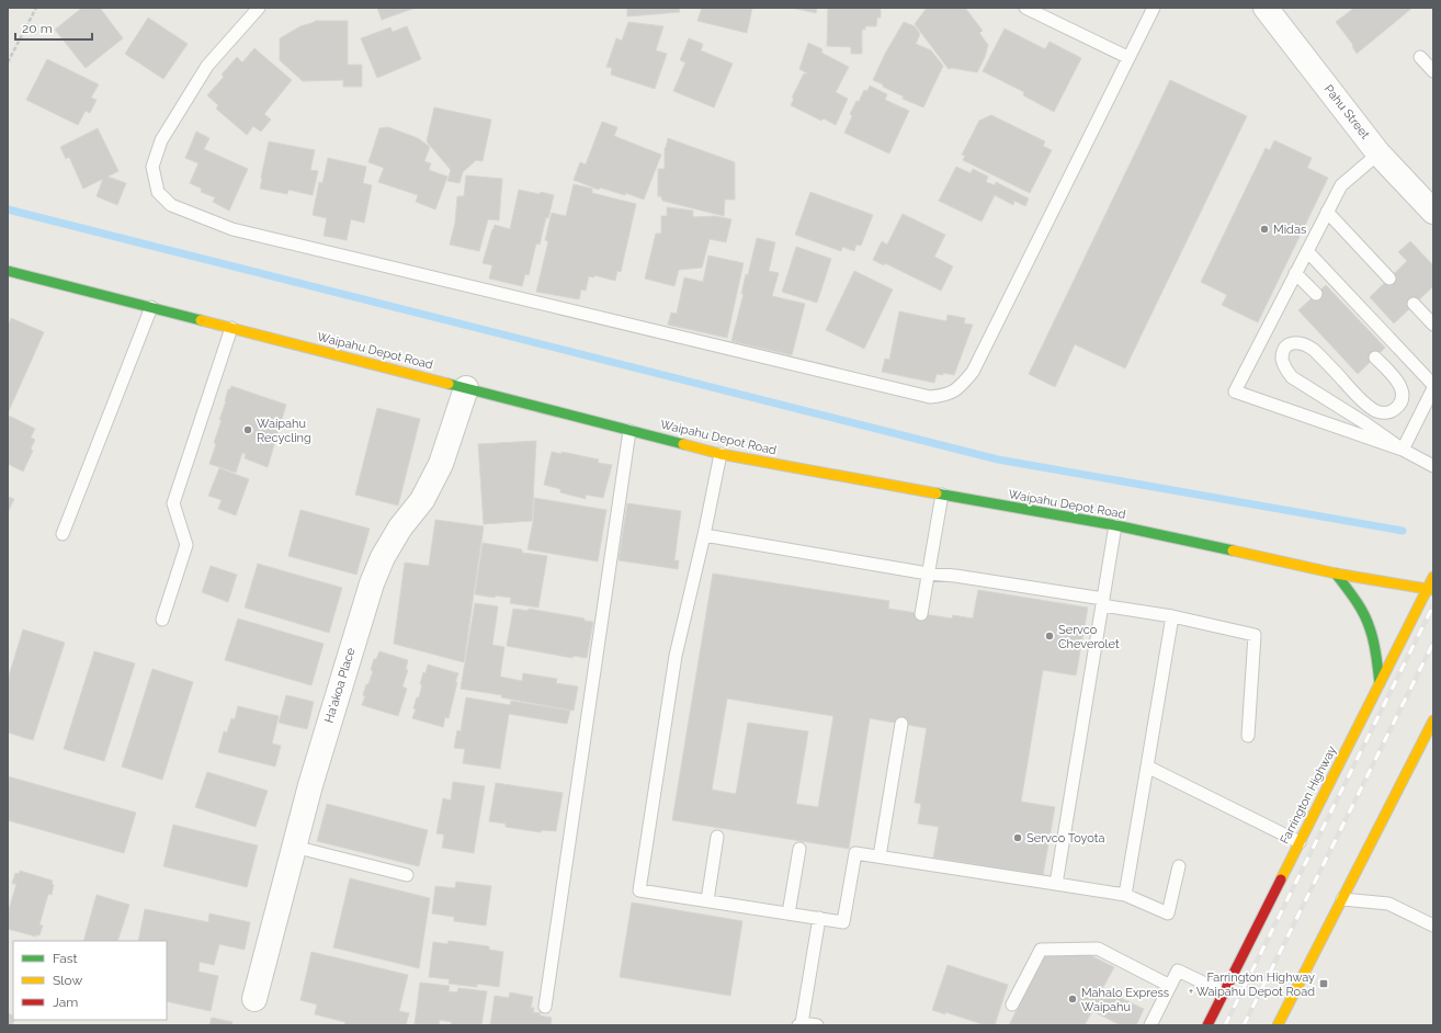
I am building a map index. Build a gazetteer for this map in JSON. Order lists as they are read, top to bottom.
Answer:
{
  "streets": {
    "street": [
      "Pahu Street",
      "Waipahu Depot Road",
      "Ha'akoa Place",
      "Farrington Highway"
    ]
  },
  "crossings": [
    ["Waipahu Depot Road", "Ha'akoa Place"],
    ["Waipahu Depot Road", "Farrington Highway"]
  ],
  "places": {
    "other": [
      "Midas",
      "Waipahu Recycling",
      "Servco Cheverolet",
      "Servco Toyota",
      "Mahalo Express Waipahu"
    ],
    "transit": ["Farrington Highway + Waipahu Depot Road"]
  },
  "legend": ["Fast", "Slow", "Jam"],
  "scale_bar": "20 m"
}
